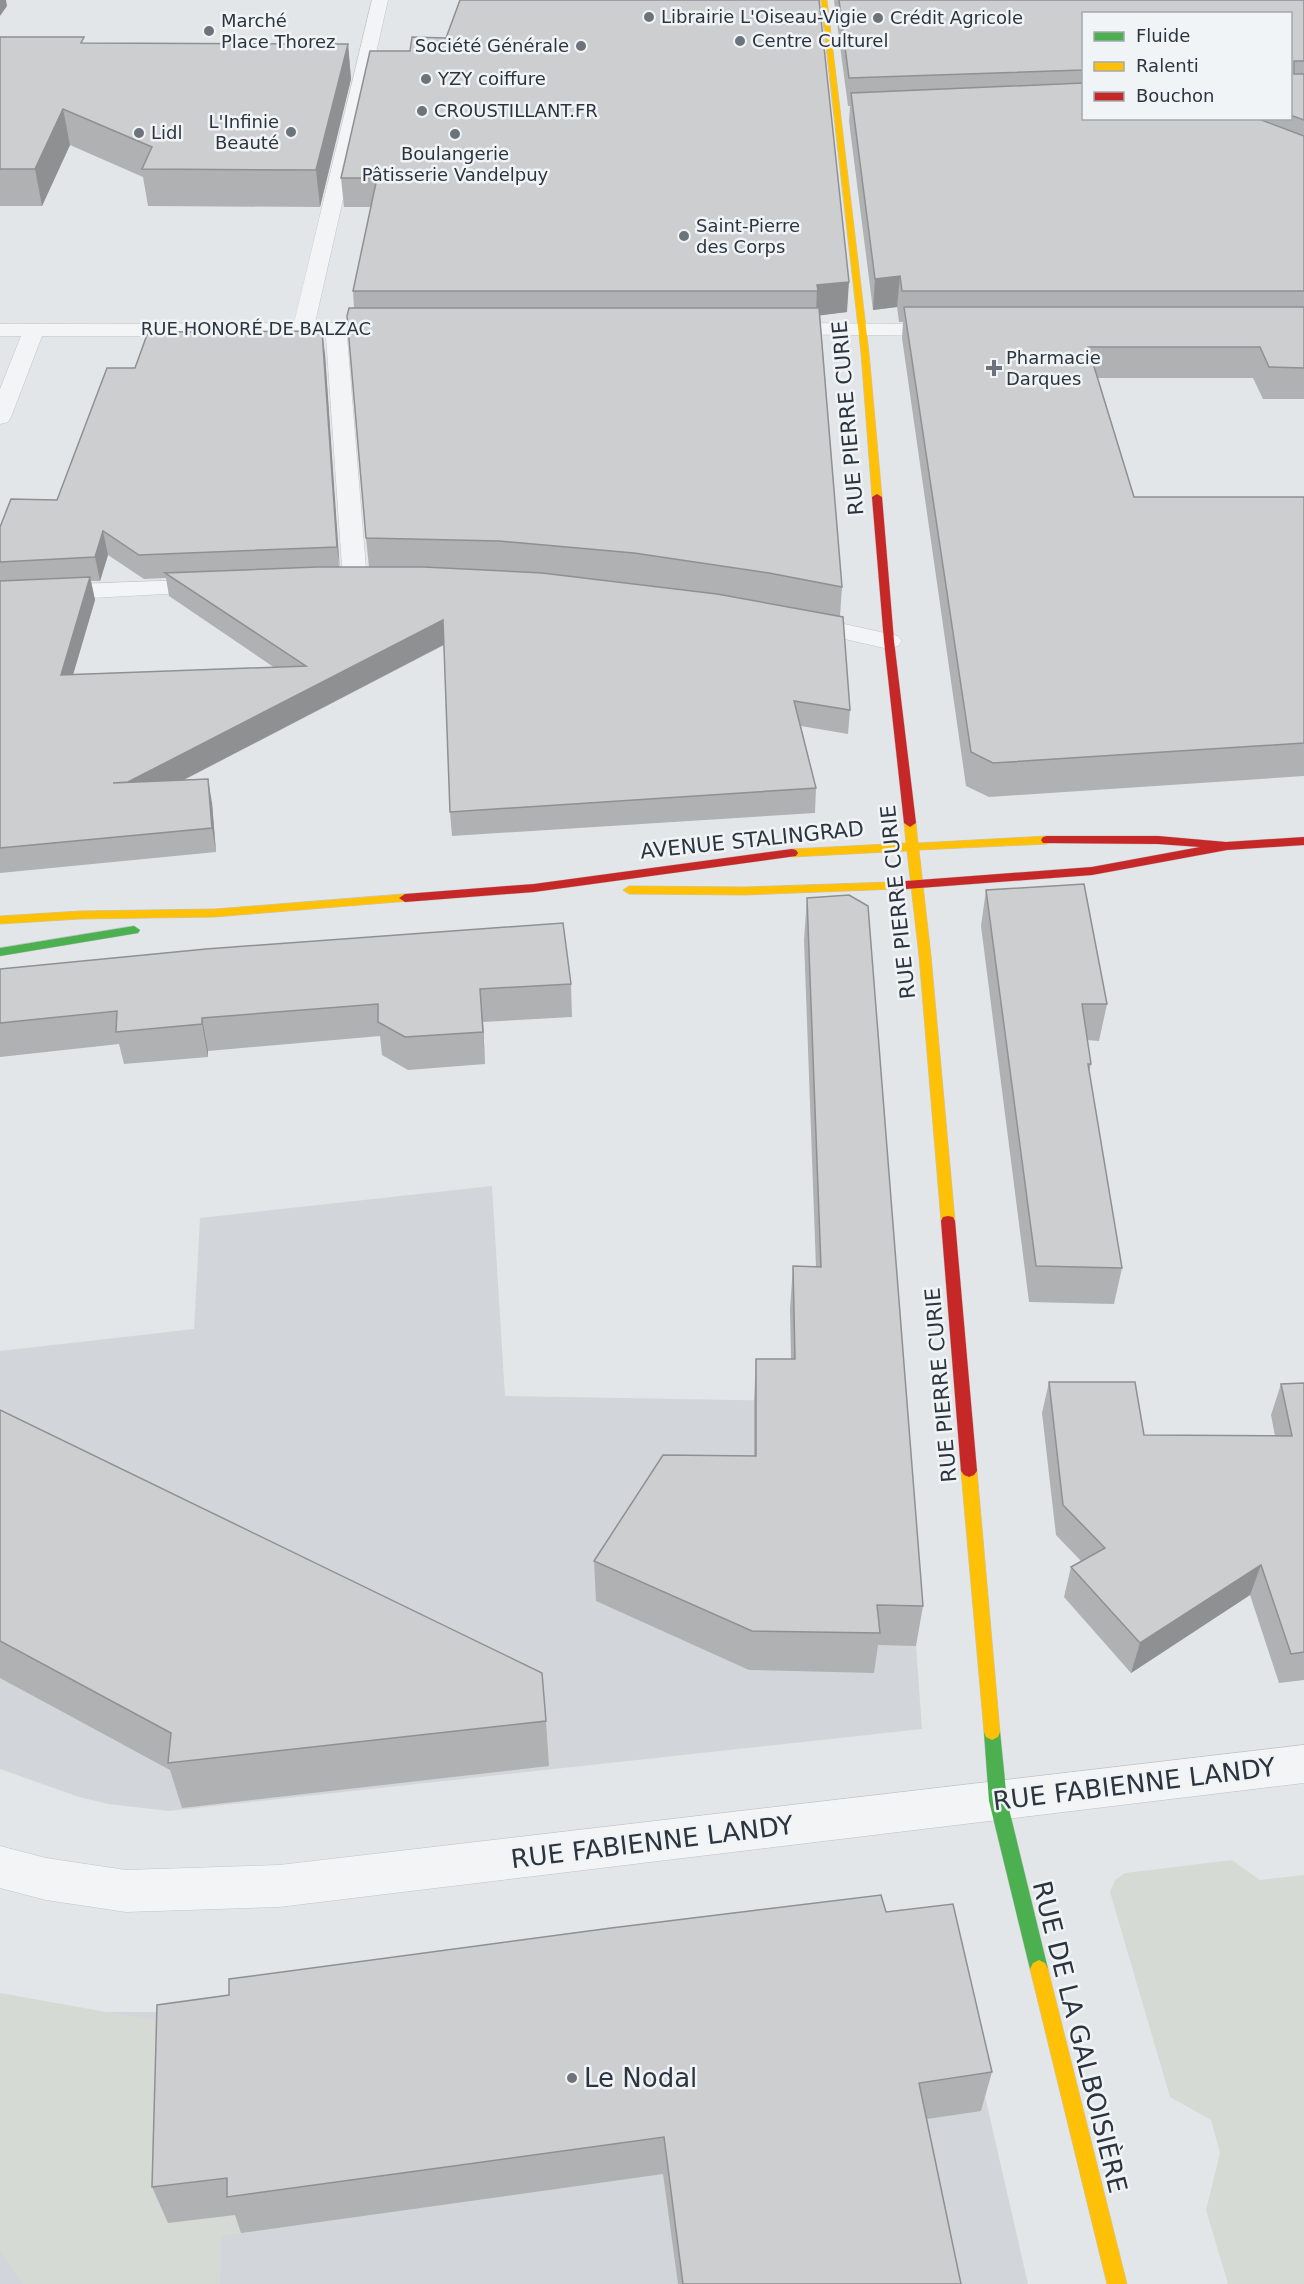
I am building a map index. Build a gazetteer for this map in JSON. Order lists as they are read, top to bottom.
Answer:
{
  "streets": {
    "street": [
      "RUE HONORÉ DE BALZAC",
      "RUE PIERRE CURIE",
      "AVENUE STALINGRAD",
      "RUE FABIENNE LANDY",
      "RUE DE LA GALBOISIÈRE"
    ]
  },
  "crossings": [
    ["RUE PIERRE CURIE", "AVENUE STALINGRAD"],
    ["RUE PIERRE CURIE", "RUE FABIENNE LANDY"],
    ["RUE PIERRE CURIE", "RUE DE LA GALBOISIÈRE"],
    ["RUE FABIENNE LANDY", "RUE DE LA GALBOISIÈRE"]
  ],
  "places": {
    "other": [
      "Librairie L'Oiseau-Vigie",
      "Crédit Agricole",
      "Marché Place Thorez",
      "Centre Culturel",
      "Société Générale",
      "YZY coiffure",
      "CROUSTILLANT.FR",
      "L'Infinie Beauté",
      "Lidl",
      "Boulangerie Pâtisserie Vandelpuy",
      "Saint-Pierre des Corps",
      "Le Nodal"
    ],
    "health": ["Pharmacie Darques"]
  },
  "legend": ["Fluide", "Ralenti", "Bouchon"]
}
